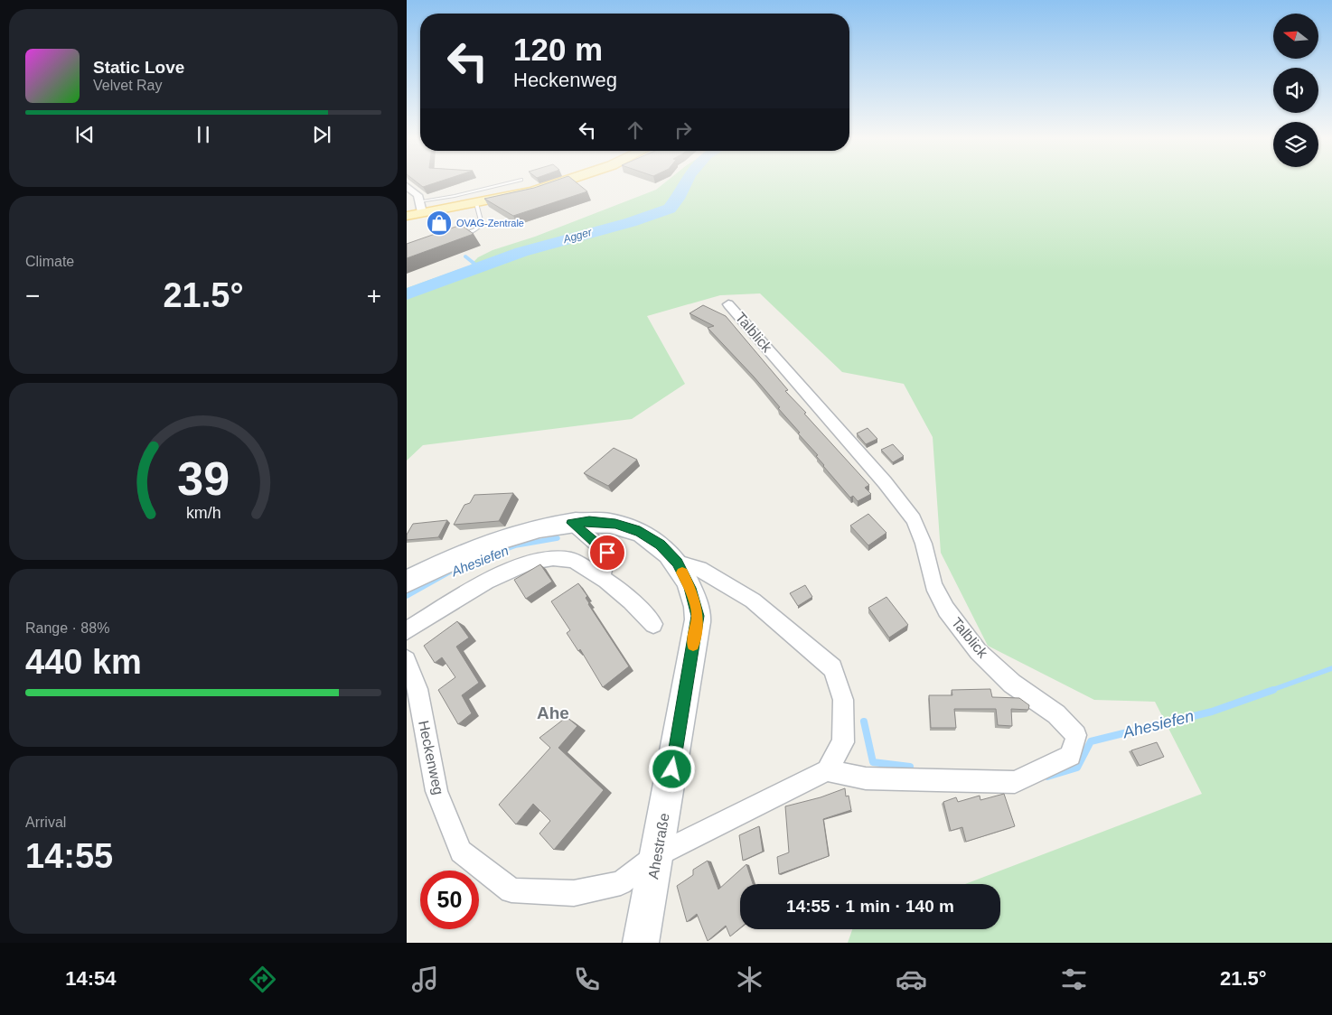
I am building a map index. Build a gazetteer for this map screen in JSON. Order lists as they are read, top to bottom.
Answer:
{
  "streets": {
    "main road": ["Ahestraße"],
    "street": ["Talblick", "Heckenweg"]
  },
  "crossings": [
    ["Heckenweg", "Ahestraße"]
  ],
  "districts": ["Ahe"],
  "water": ["Agger", "Ahesiefen"],
  "places": {
    "shop": ["OVAG-Zentrale"]
  },
  "north": "left",
  "page": {
    "turn": ["120 m", "Heckenweg"],
    "song": ["Static Love", "Velvet Ray"],
    "tile": [
      "Climate",
      ["Range · 88%", "440 km"],
      ["Arrival", "14:55"]
    ],
    "heat": ["−", "21.5°", "+"],
    "limit": "50",
    "trip": "14:55 · 1 min · 140 m",
    "tabs": ["14:54", "21.5°"],
    "gauge": ["39", "km/h"]
  }
}
